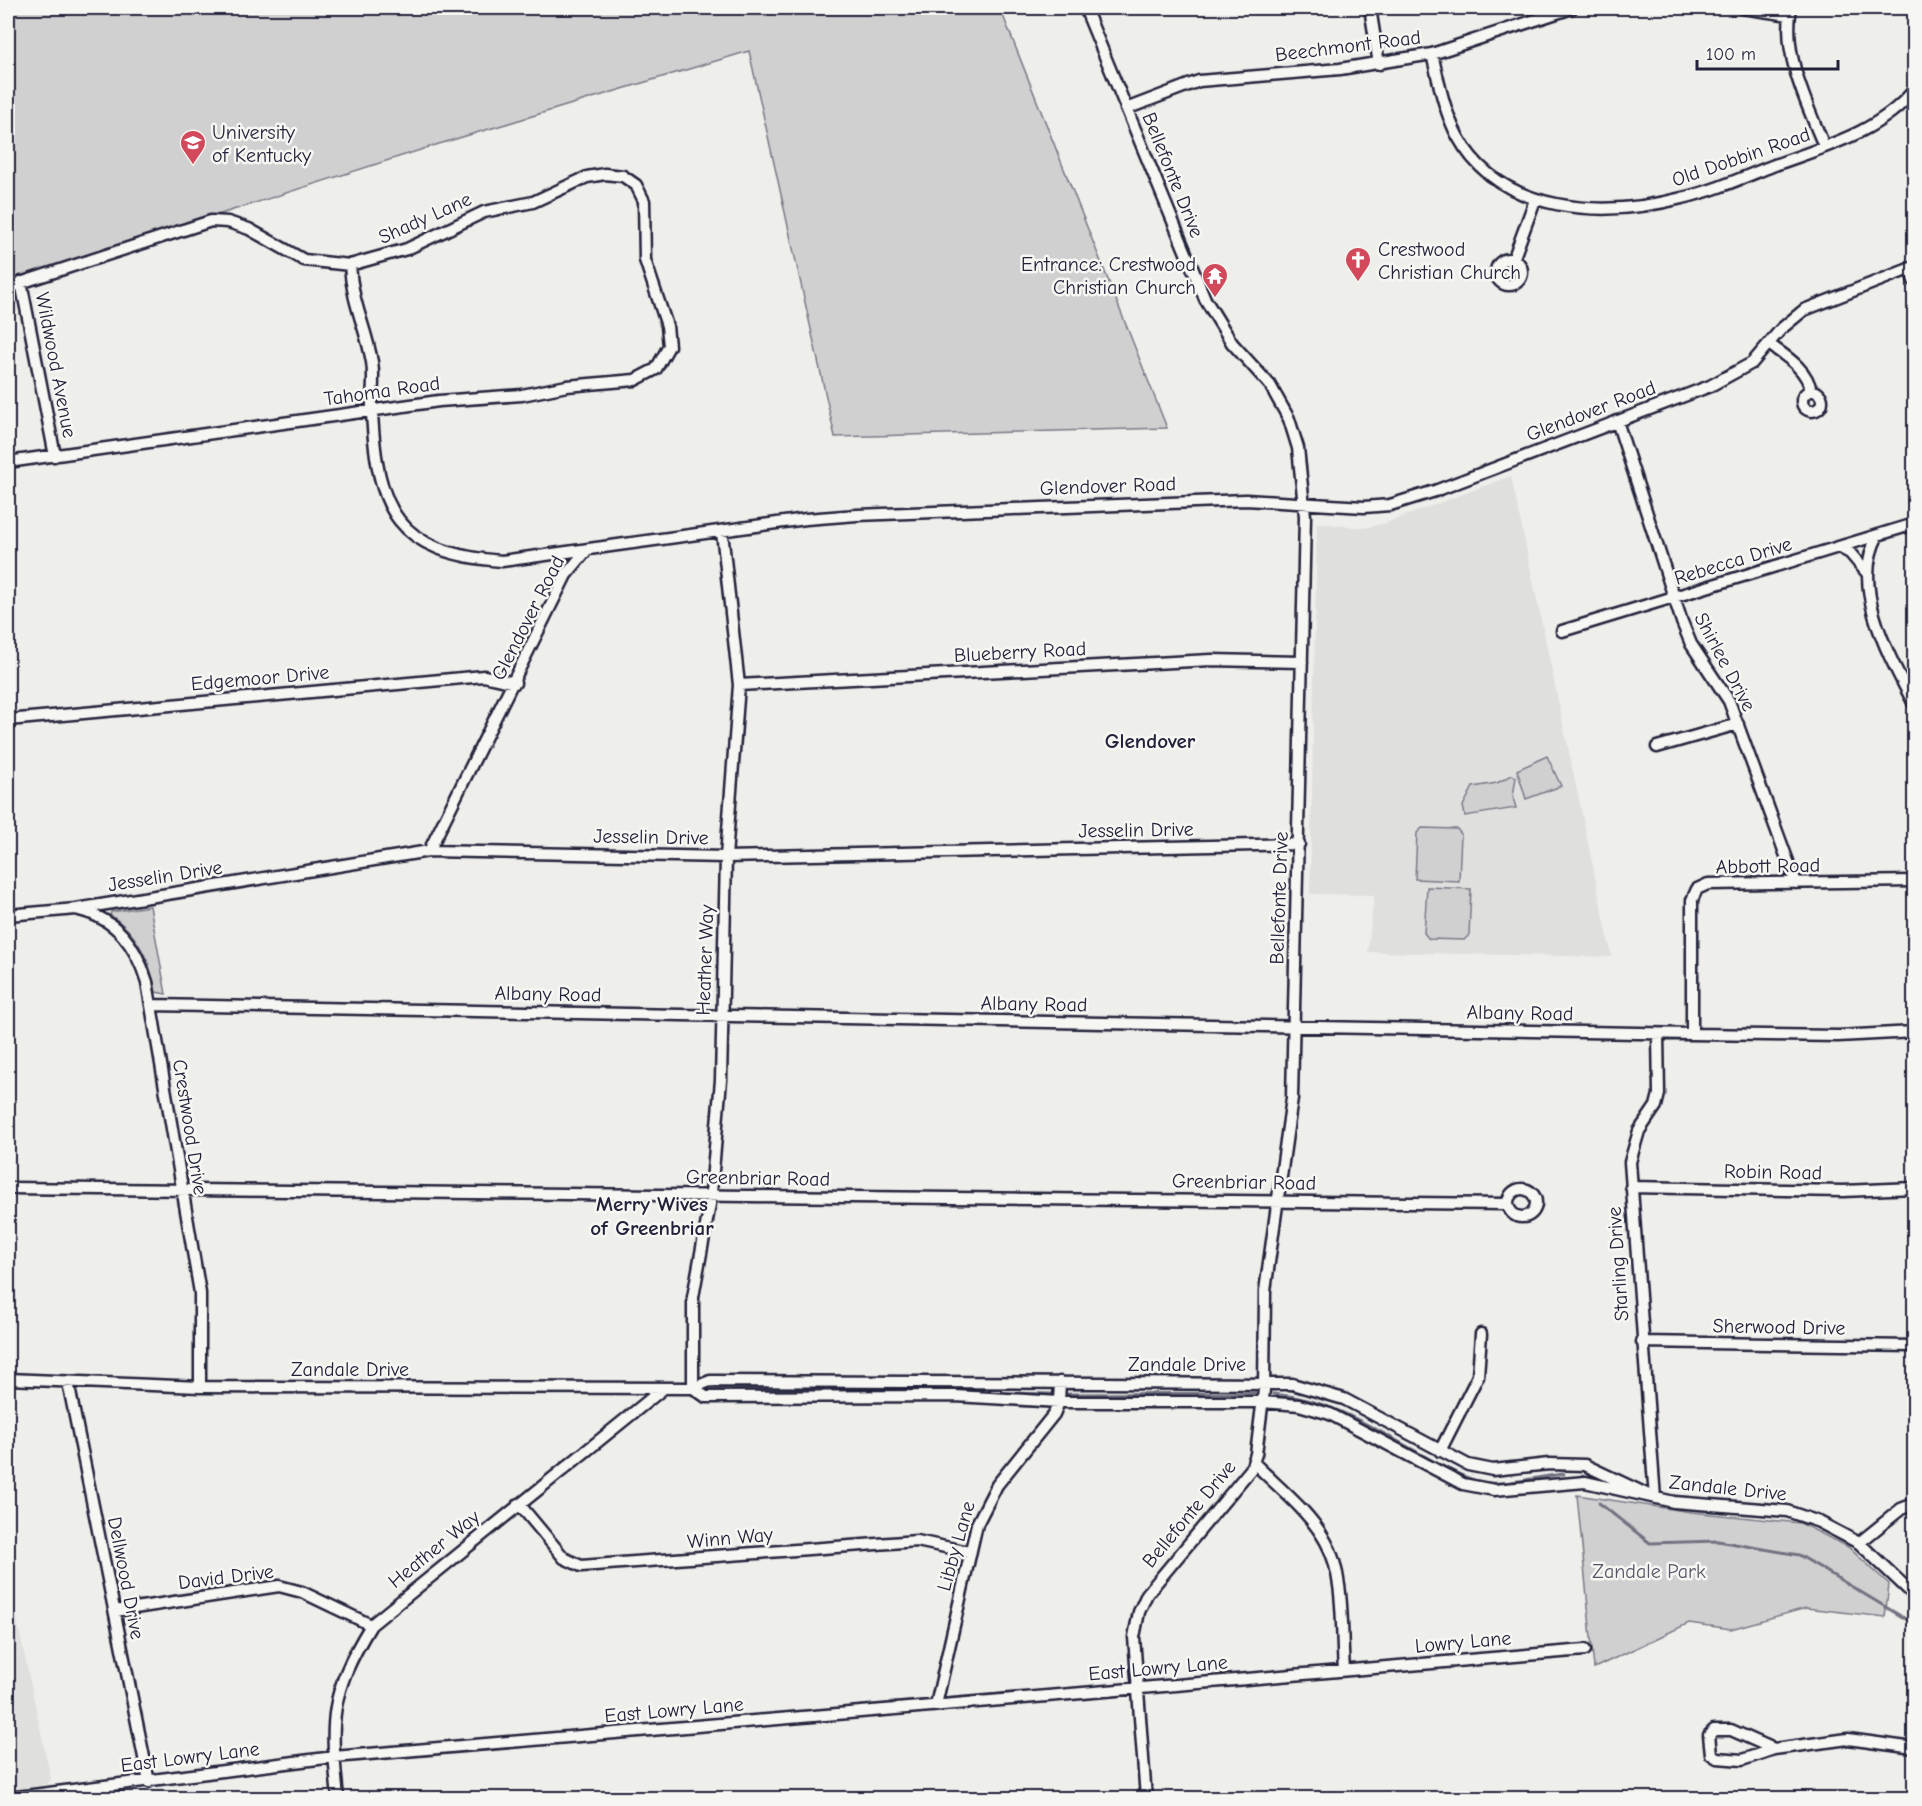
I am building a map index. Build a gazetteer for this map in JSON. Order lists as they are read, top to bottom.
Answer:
{
  "streets": {
    "street": [
      "Beechmont Road",
      "Old Dobbin Road",
      "Bellefonte Drive",
      "Shady Lane",
      "Wildwood Avenue",
      "Tahoma Road",
      "Glendover Road",
      "Rebecca Drive",
      "Blueberry Road",
      "Shirlee Drive",
      "Edgemoor Drive",
      "Jesselin Drive",
      "Abbott Road",
      "Heather Way",
      "Albany Road",
      "Crestwood Drive",
      "Robin Road",
      "Greenbriar Road",
      "Starling Drive",
      "Sherwood Drive",
      "Zandale Drive",
      "Winn Way",
      "Libby Lane",
      "David Drive",
      "Dellwood Drive",
      "Lowry Lane",
      "East Lowry Lane"
    ]
  },
  "crossings": [
    ["Beechmont Road", "Old Dobbin Road"],
    ["Beechmont Road", "Bellefonte Drive"],
    ["Bellefonte Drive", "Glendover Road"],
    ["Bellefonte Drive", "Blueberry Road"],
    ["Bellefonte Drive", "Jesselin Drive"],
    ["Bellefonte Drive", "Albany Road"],
    ["Bellefonte Drive", "Greenbriar Road"],
    ["Bellefonte Drive", "Zandale Drive"],
    ["Bellefonte Drive", "East Lowry Lane"],
    ["Shady Lane", "Wildwood Avenue"],
    ["Shady Lane", "Tahoma Road"],
    ["Wildwood Avenue", "Tahoma Road"],
    ["Glendover Road", "Shirlee Drive"],
    ["Glendover Road", "Edgemoor Drive"],
    ["Glendover Road", "Jesselin Drive"],
    ["Glendover Road", "Heather Way"],
    ["Rebecca Drive", "Shirlee Drive"],
    ["Blueberry Road", "Heather Way"],
    ["Shirlee Drive", "Abbott Road"],
    ["Jesselin Drive", "Heather Way"],
    ["Jesselin Drive", "Crestwood Drive"],
    ["Abbott Road", "Albany Road"],
    ["Heather Way", "Albany Road"],
    ["Heather Way", "Greenbriar Road"],
    ["Heather Way", "Zandale Drive"],
    ["Heather Way", "Winn Way"],
    ["Heather Way", "David Drive"],
    ["Heather Way", "East Lowry Lane"],
    ["Albany Road", "Crestwood Drive"],
    ["Albany Road", "Starling Drive"],
    ["Crestwood Drive", "Greenbriar Road"],
    ["Crestwood Drive", "Zandale Drive"],
    ["Robin Road", "Starling Drive"],
    ["Starling Drive", "Sherwood Drive"],
    ["Starling Drive", "Zandale Drive"],
    ["Zandale Drive", "Libby Lane"],
    ["Zandale Drive", "Dellwood Drive"],
    ["Winn Way", "Libby Lane"],
    ["Libby Lane", "East Lowry Lane"],
    ["David Drive", "Dellwood Drive"],
    ["Dellwood Drive", "East Lowry Lane"],
    ["Lowry Lane", "East Lowry Lane"]
  ],
  "districts": ["Glendover", "Merry Wives of Greenbriar"],
  "parks": ["Zandale Park"],
  "places": {
    "school or university": ["University of Kentucky"],
    "church": ["Crestwood Christian Church"],
    "temple": ["Entrance: Crestwood Christian Church"]
  },
  "scale_bar": "100 m"
}
